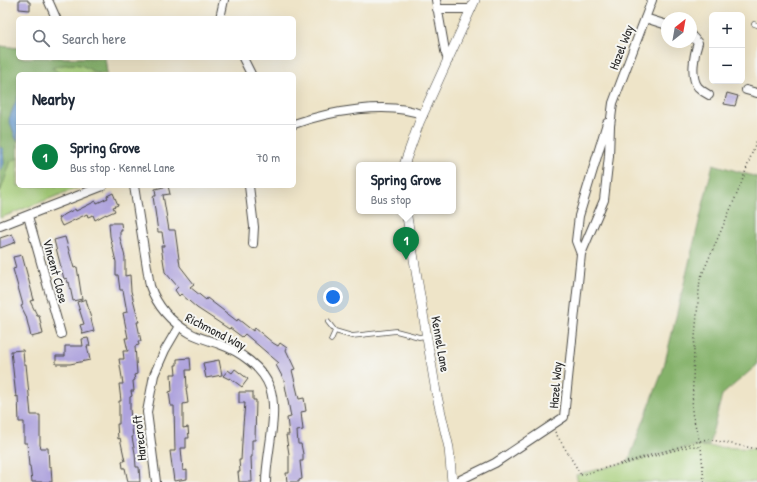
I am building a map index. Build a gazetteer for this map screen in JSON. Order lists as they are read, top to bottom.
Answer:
{
  "streets": {
    "street": [
      "Hazel Way",
      "Vincent Close",
      "Richmond Way",
      "Kennel Lane",
      "Harecroft"
    ]
  },
  "crossings": [
    ["Richmond Way", "Harecroft"]
  ],
  "north": "top right",
  "page": {
    "map_buttons": ["+", "−"],
    "search": "Search here",
    "heading": "Nearby",
    "list": [
      {
        "mark": "1",
        "name": "Spring Grove",
        "note": "Bus stop · Kennel Lane",
        "value": "70 m"
      }
    ],
    "popup": ["Spring Grove", "Bus stop"],
    "pins": "1"
  }
}
